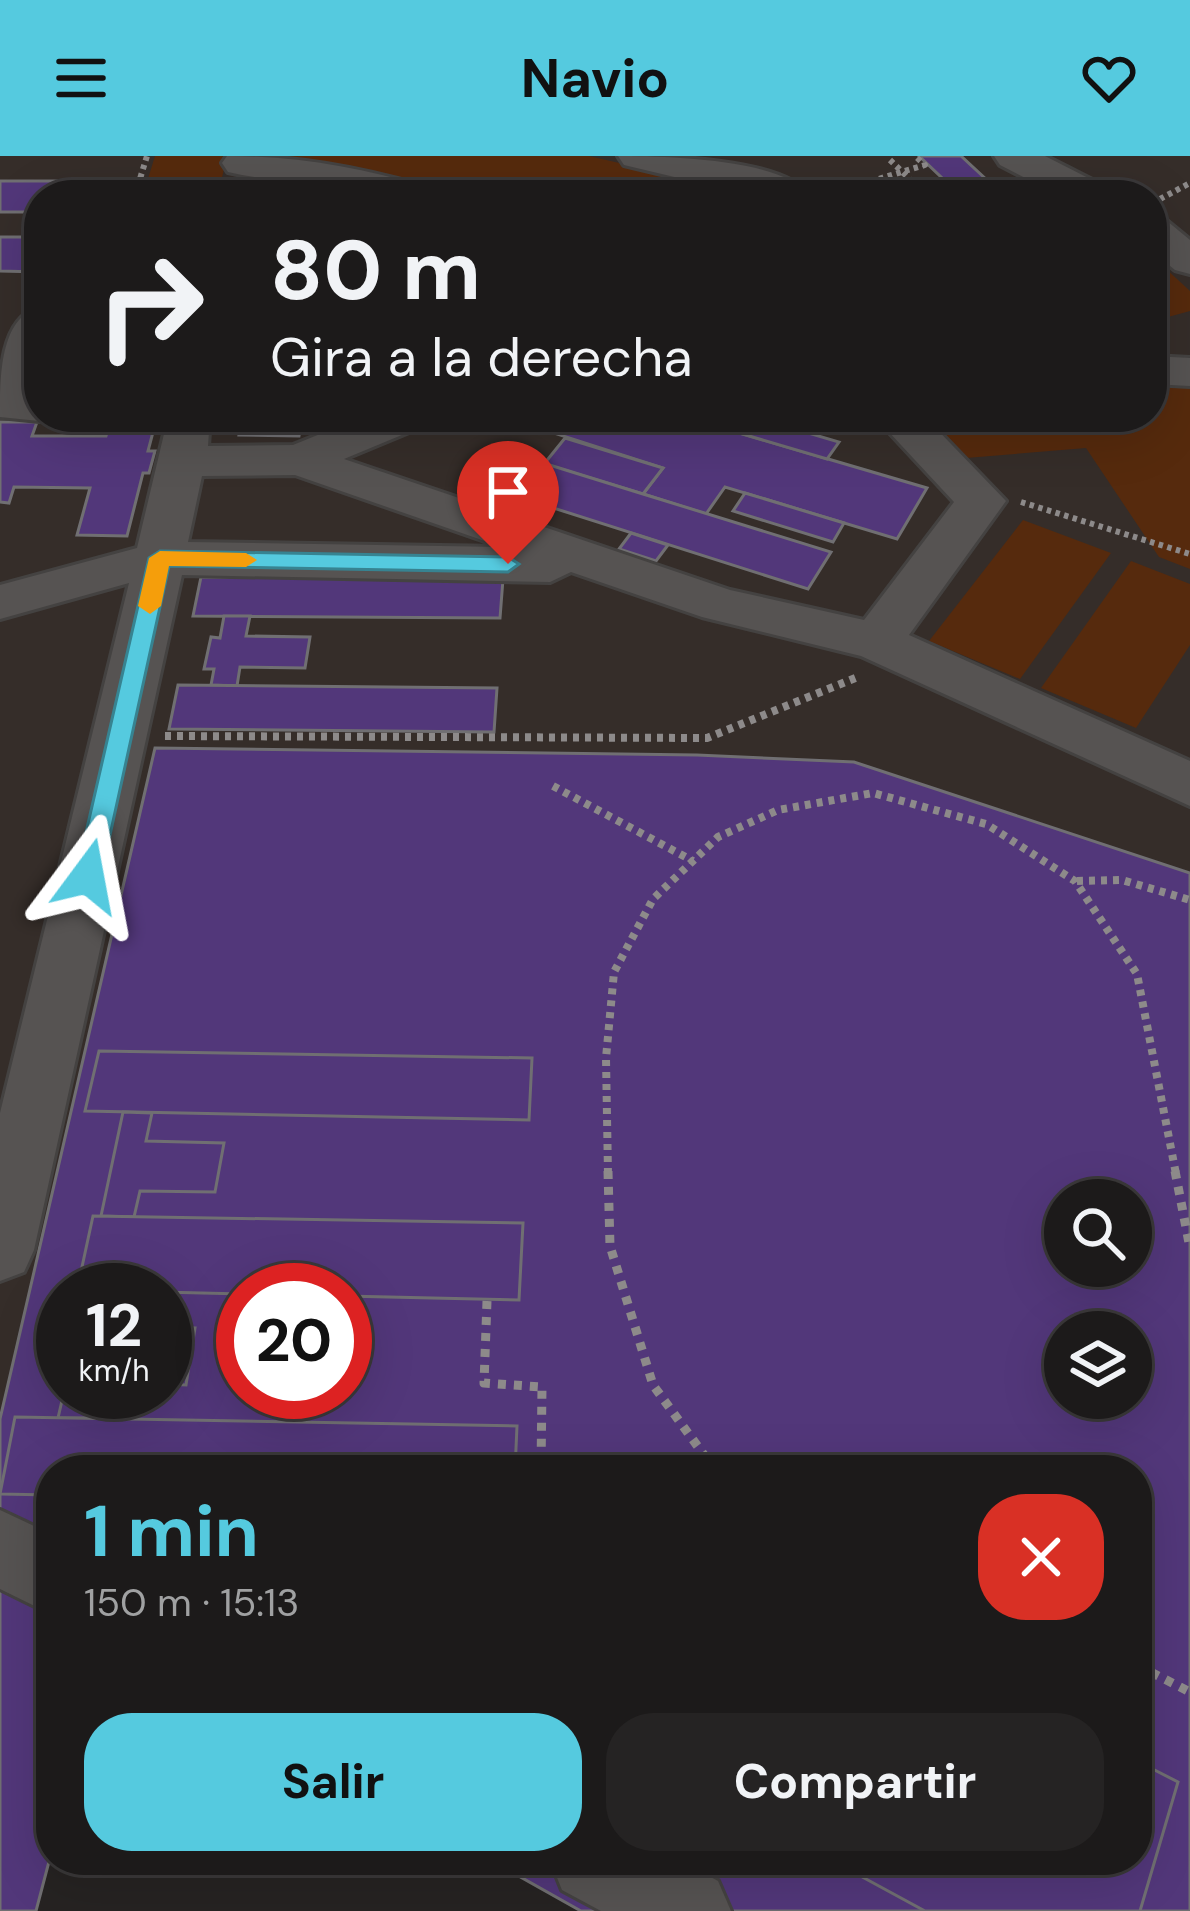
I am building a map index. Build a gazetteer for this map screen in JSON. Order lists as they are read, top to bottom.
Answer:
{
  "page": {
    "header": "Navio",
    "turn": ["80 m", "Gira a la derecha"],
    "speed": "12 km/h",
    "limit": "20",
    "heading": ["1 min", "150 m · 15:13"],
    "buttons": ["Salir", "Compartir"]
  }
}
